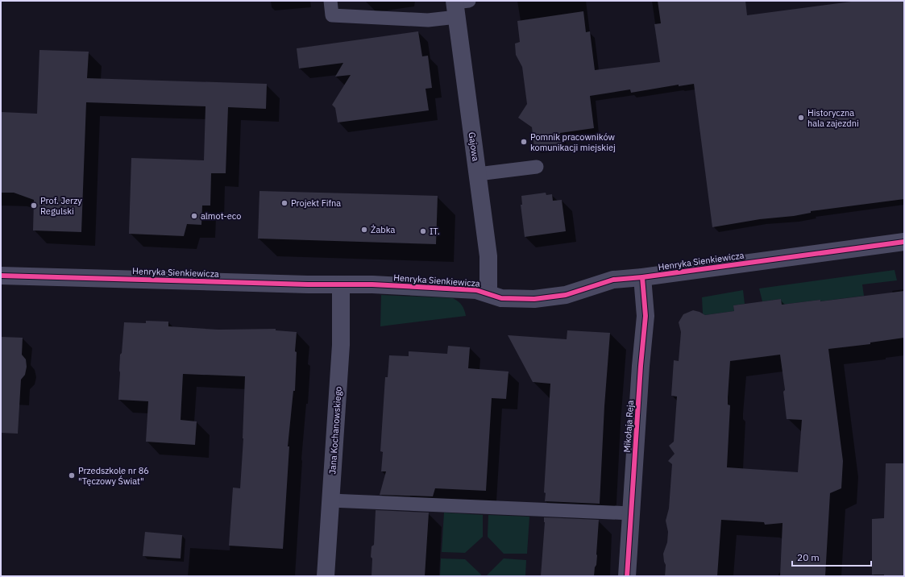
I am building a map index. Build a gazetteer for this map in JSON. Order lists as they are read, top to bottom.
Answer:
{
  "streets": {
    "street": [
      "Gajowa",
      "Henryka Sienkiewicza",
      "Mikołaja Reja",
      "Jana Kochanowskiego"
    ]
  },
  "crossings": [
    ["Gajowa", "Henryka Sienkiewicza"],
    ["Henryka Sienkiewicza", "Mikołaja Reja"],
    ["Henryka Sienkiewicza", "Jana Kochanowskiego"]
  ],
  "places": [
    "Historyczna hala zajezdni",
    "Pomnik pracowników komunikacji miejskiej",
    "Projekt Fifna",
    "Prof. Jerzy Regulski",
    "almot-eco",
    "Żabka",
    "IT.",
    "Przedszkole nr 86 \"Tęczowy Świat\""
  ],
  "scale_bar": "20 m"
}
